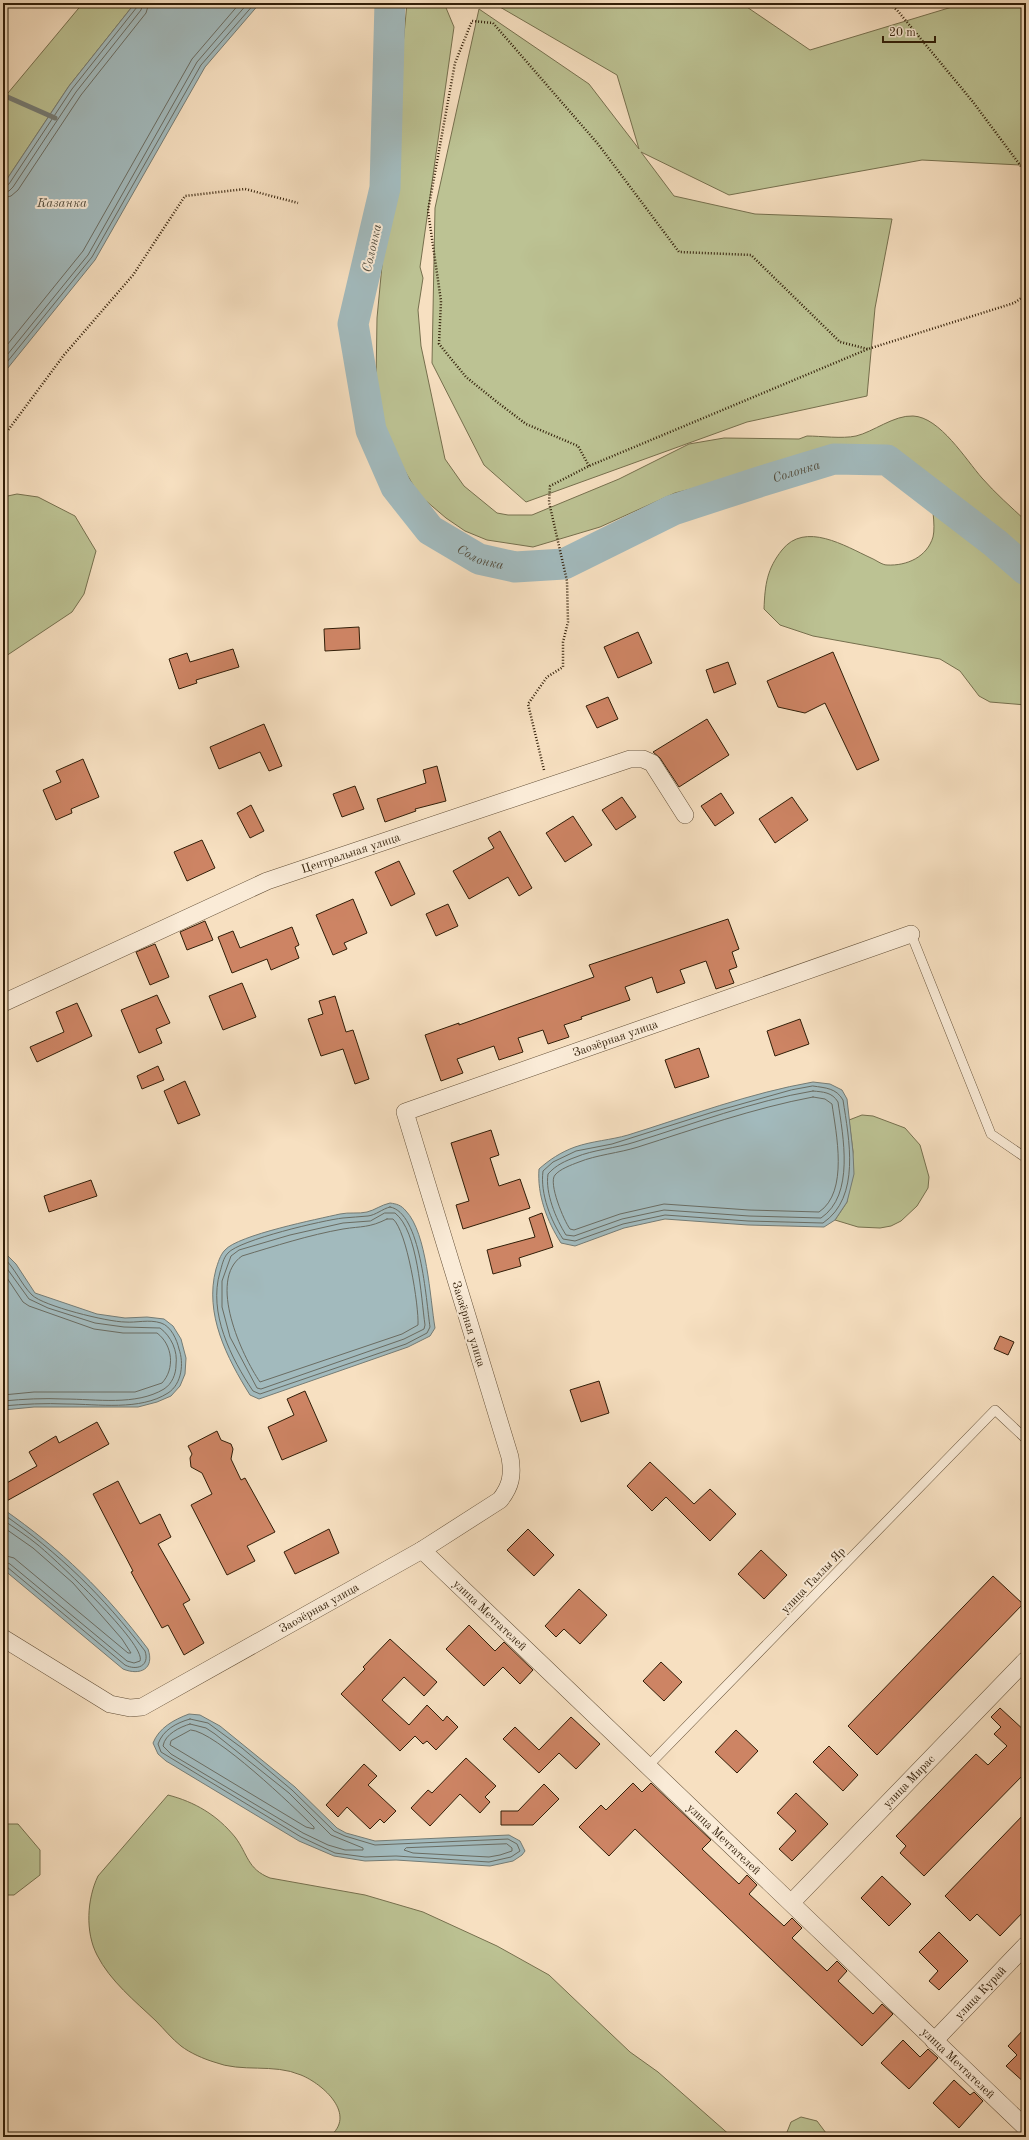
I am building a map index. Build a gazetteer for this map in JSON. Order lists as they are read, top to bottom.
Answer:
{
  "streets": {
    "street": [
      "Центральная улица",
      "Заозёрная улица",
      "улица Мечтателей",
      "улица Мирас",
      "улица Курай"
    ],
    "lane": ["улица Таллы Яр"]
  },
  "crossings": [
    ["Заозёрная улица", "улица Мечтателей"],
    ["улица Таллы Яр", "улица Мечтателей"],
    ["улица Мечтателей", "улица Мирас"],
    ["улица Мечтателей", "улица Курай"]
  ],
  "water": ["Казанка", "Солонка"],
  "scale_bar": "20 m"
}
